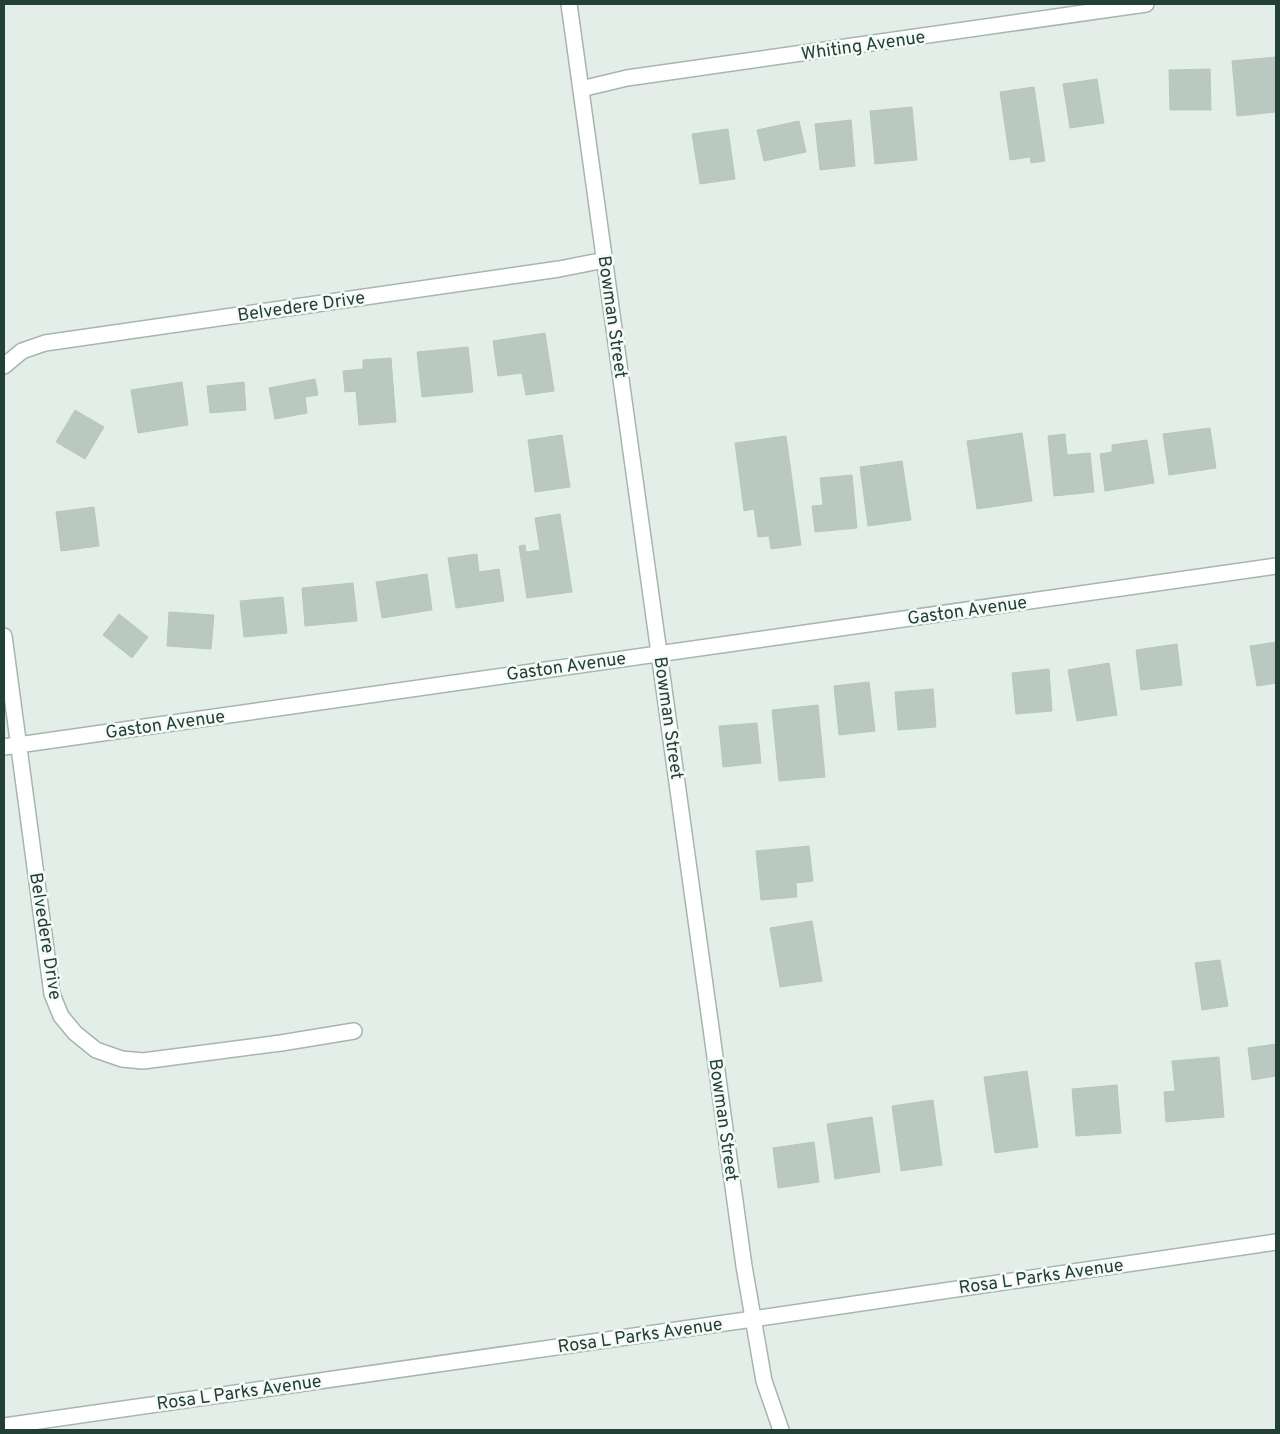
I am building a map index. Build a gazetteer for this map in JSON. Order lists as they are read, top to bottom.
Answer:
{
  "streets": {
    "street": [
      "Whiting Avenue",
      "Belvedere Drive",
      "Bowman Street",
      "Gaston Avenue",
      "Rosa L Parks Avenue"
    ]
  },
  "crossings": [
    ["Whiting Avenue", "Bowman Street"],
    ["Belvedere Drive", "Bowman Street"],
    ["Belvedere Drive", "Gaston Avenue"],
    ["Bowman Street", "Gaston Avenue"],
    ["Bowman Street", "Rosa L Parks Avenue"]
  ]
}
